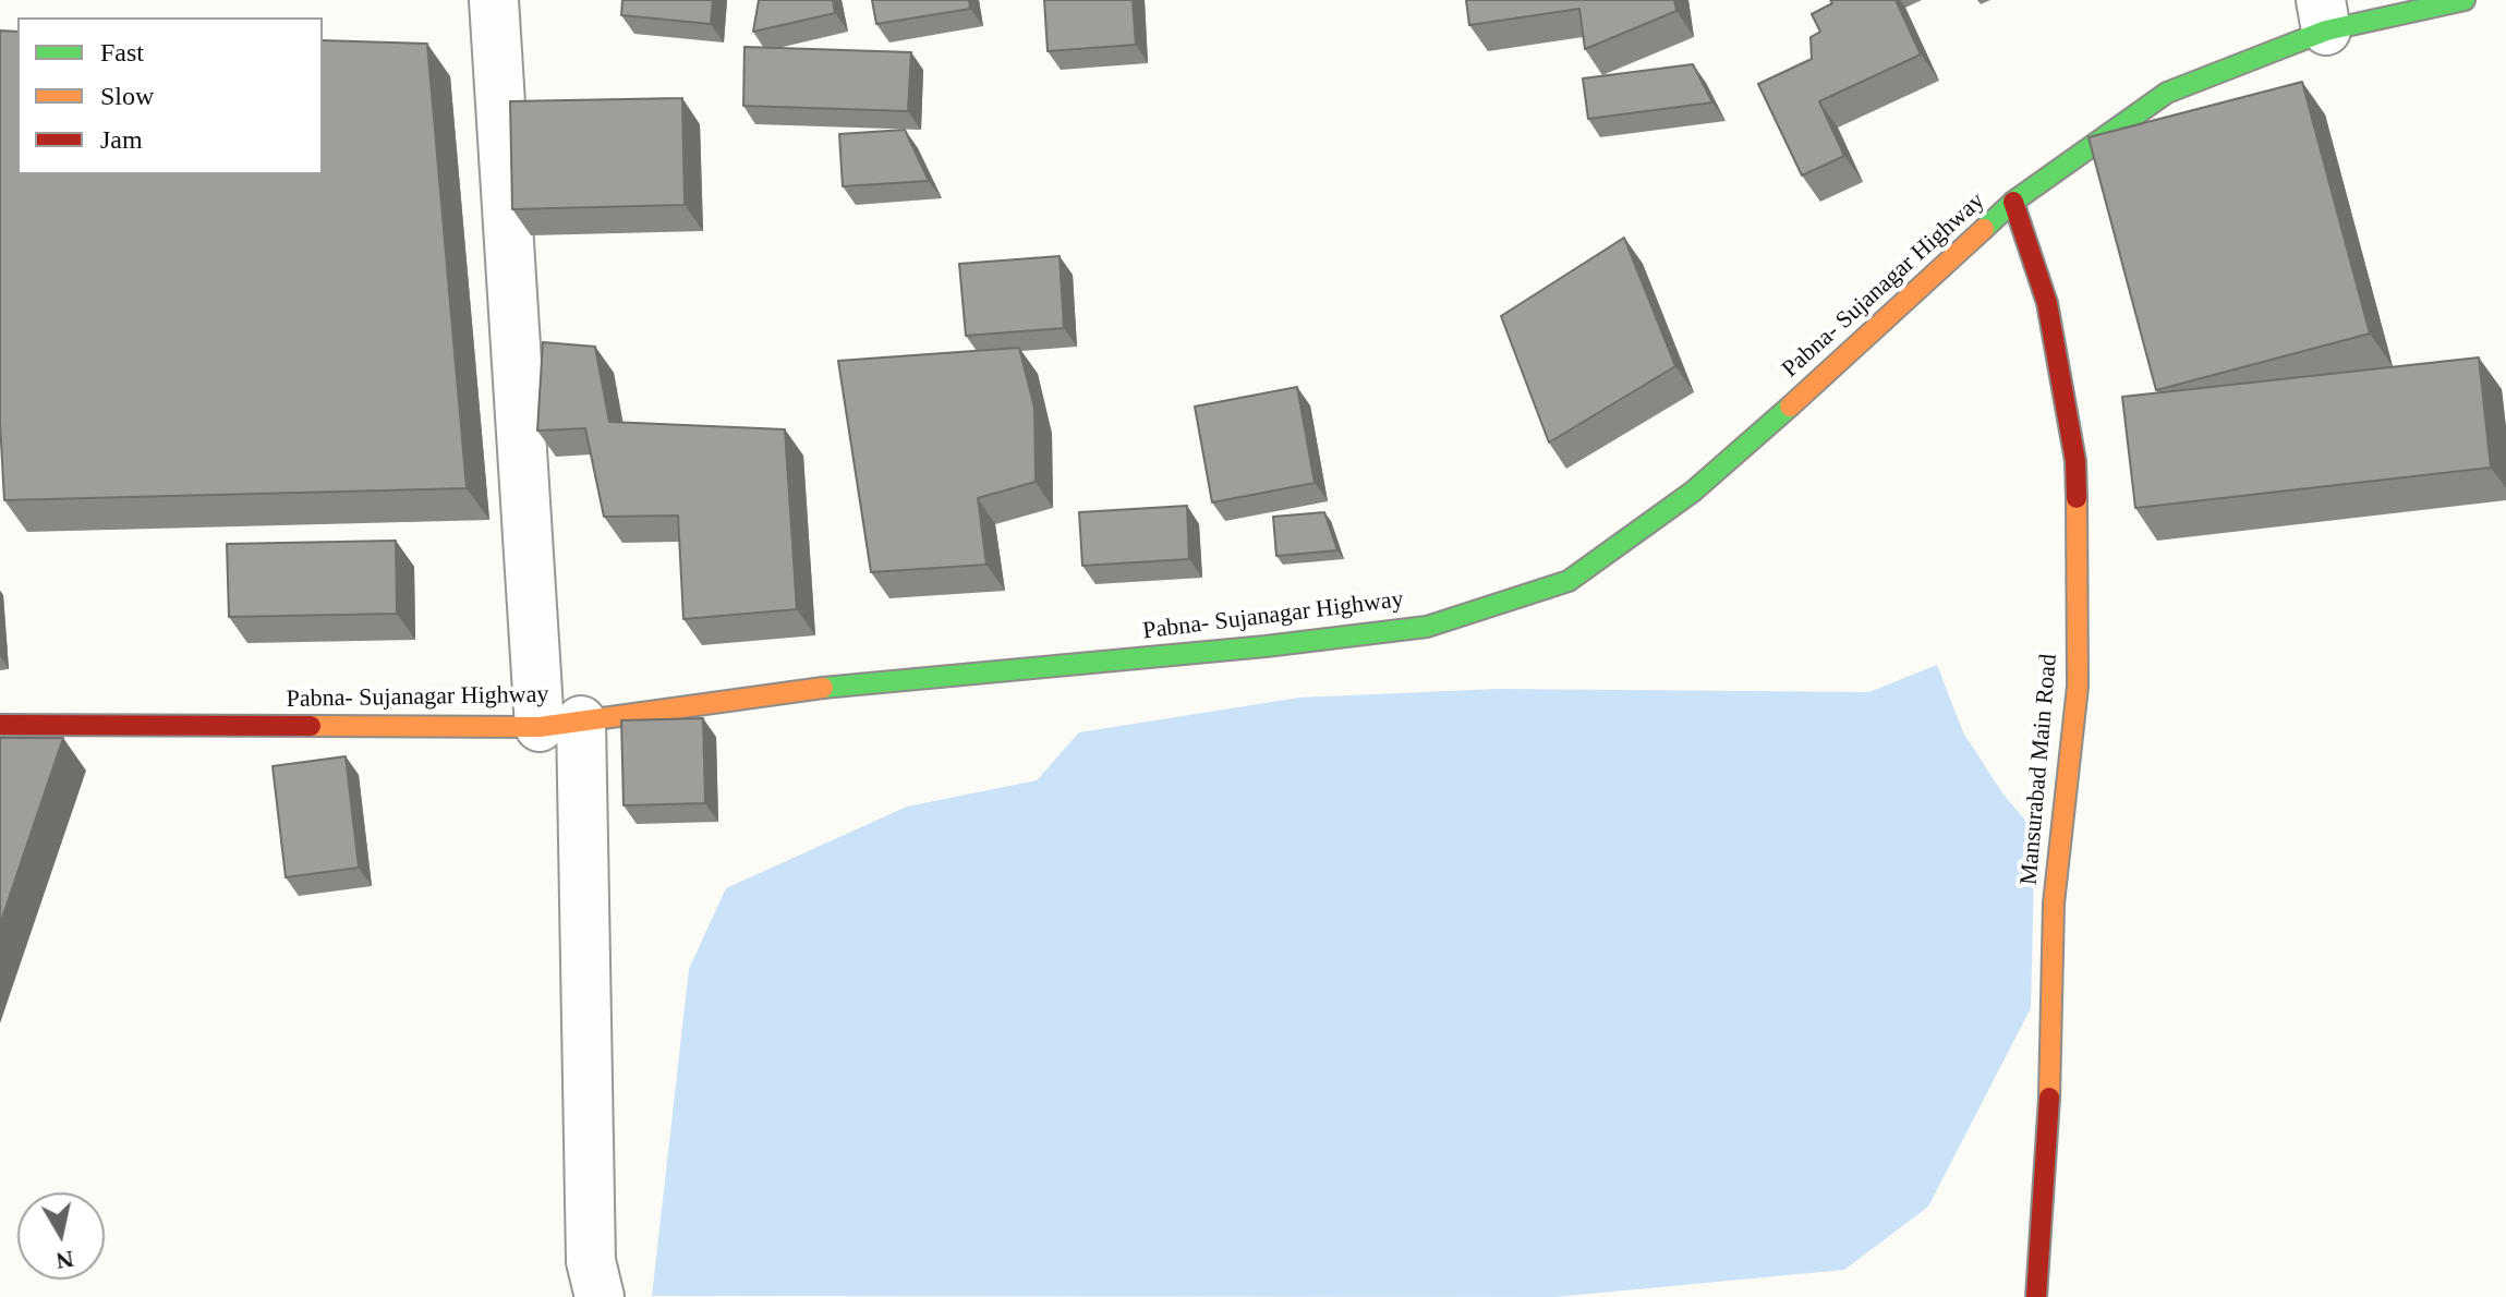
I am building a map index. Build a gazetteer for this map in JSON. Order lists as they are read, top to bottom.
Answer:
{
  "streets": {
    "main road": ["Pabna- Sujanagar Highway", "Mansurabad Main Road"]
  },
  "crossings": [
    ["Pabna- Sujanagar Highway", "Mansurabad Main Road"]
  ],
  "legend": ["Fast", "Slow", "Jam"],
  "north": "bottom"
}
